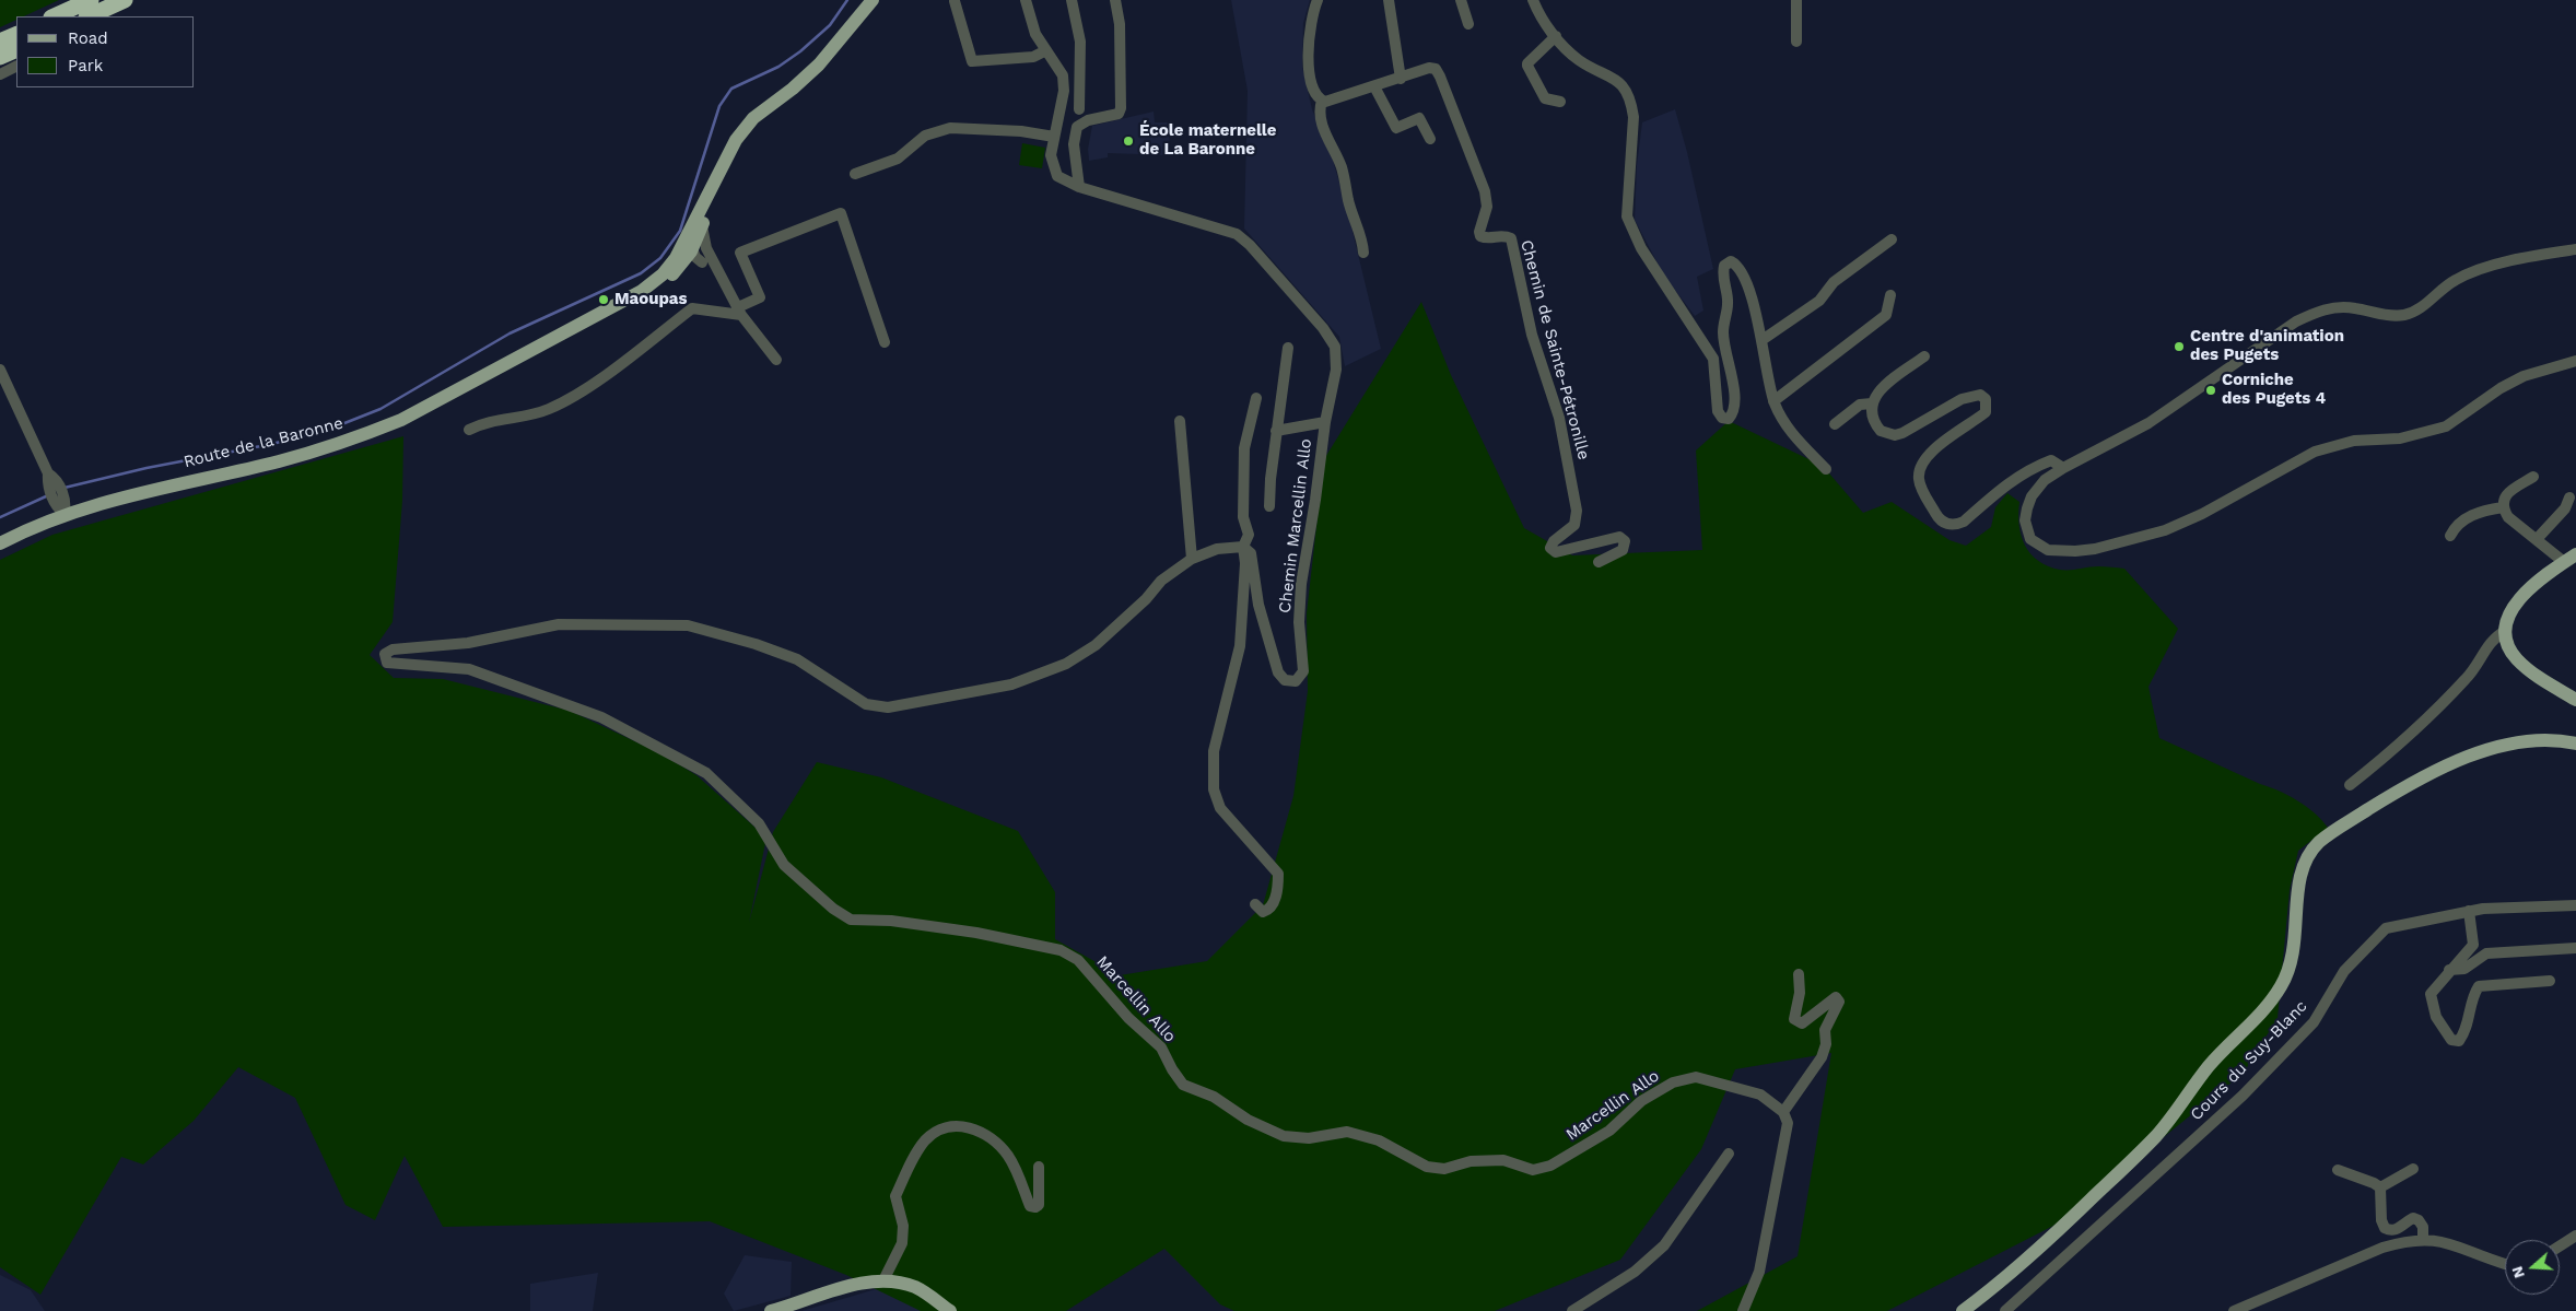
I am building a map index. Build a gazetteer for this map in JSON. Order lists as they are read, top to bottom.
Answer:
{
  "streets": {
    "main road": ["Route de la Baronne"],
    "street": [
      "Chemin de Sainte-Pétronille",
      "Chemin Marcellin Allo",
      "Marcellin Allo",
      "Cours du Suy-Blanc"
    ]
  },
  "places": [
    "École maternelle de La Baronne",
    "Maoupas",
    "Centre d'animation des Pugets",
    "Corniche des Pugets 4"
  ],
  "legend": ["Road", "Park"],
  "north": "left"
}
